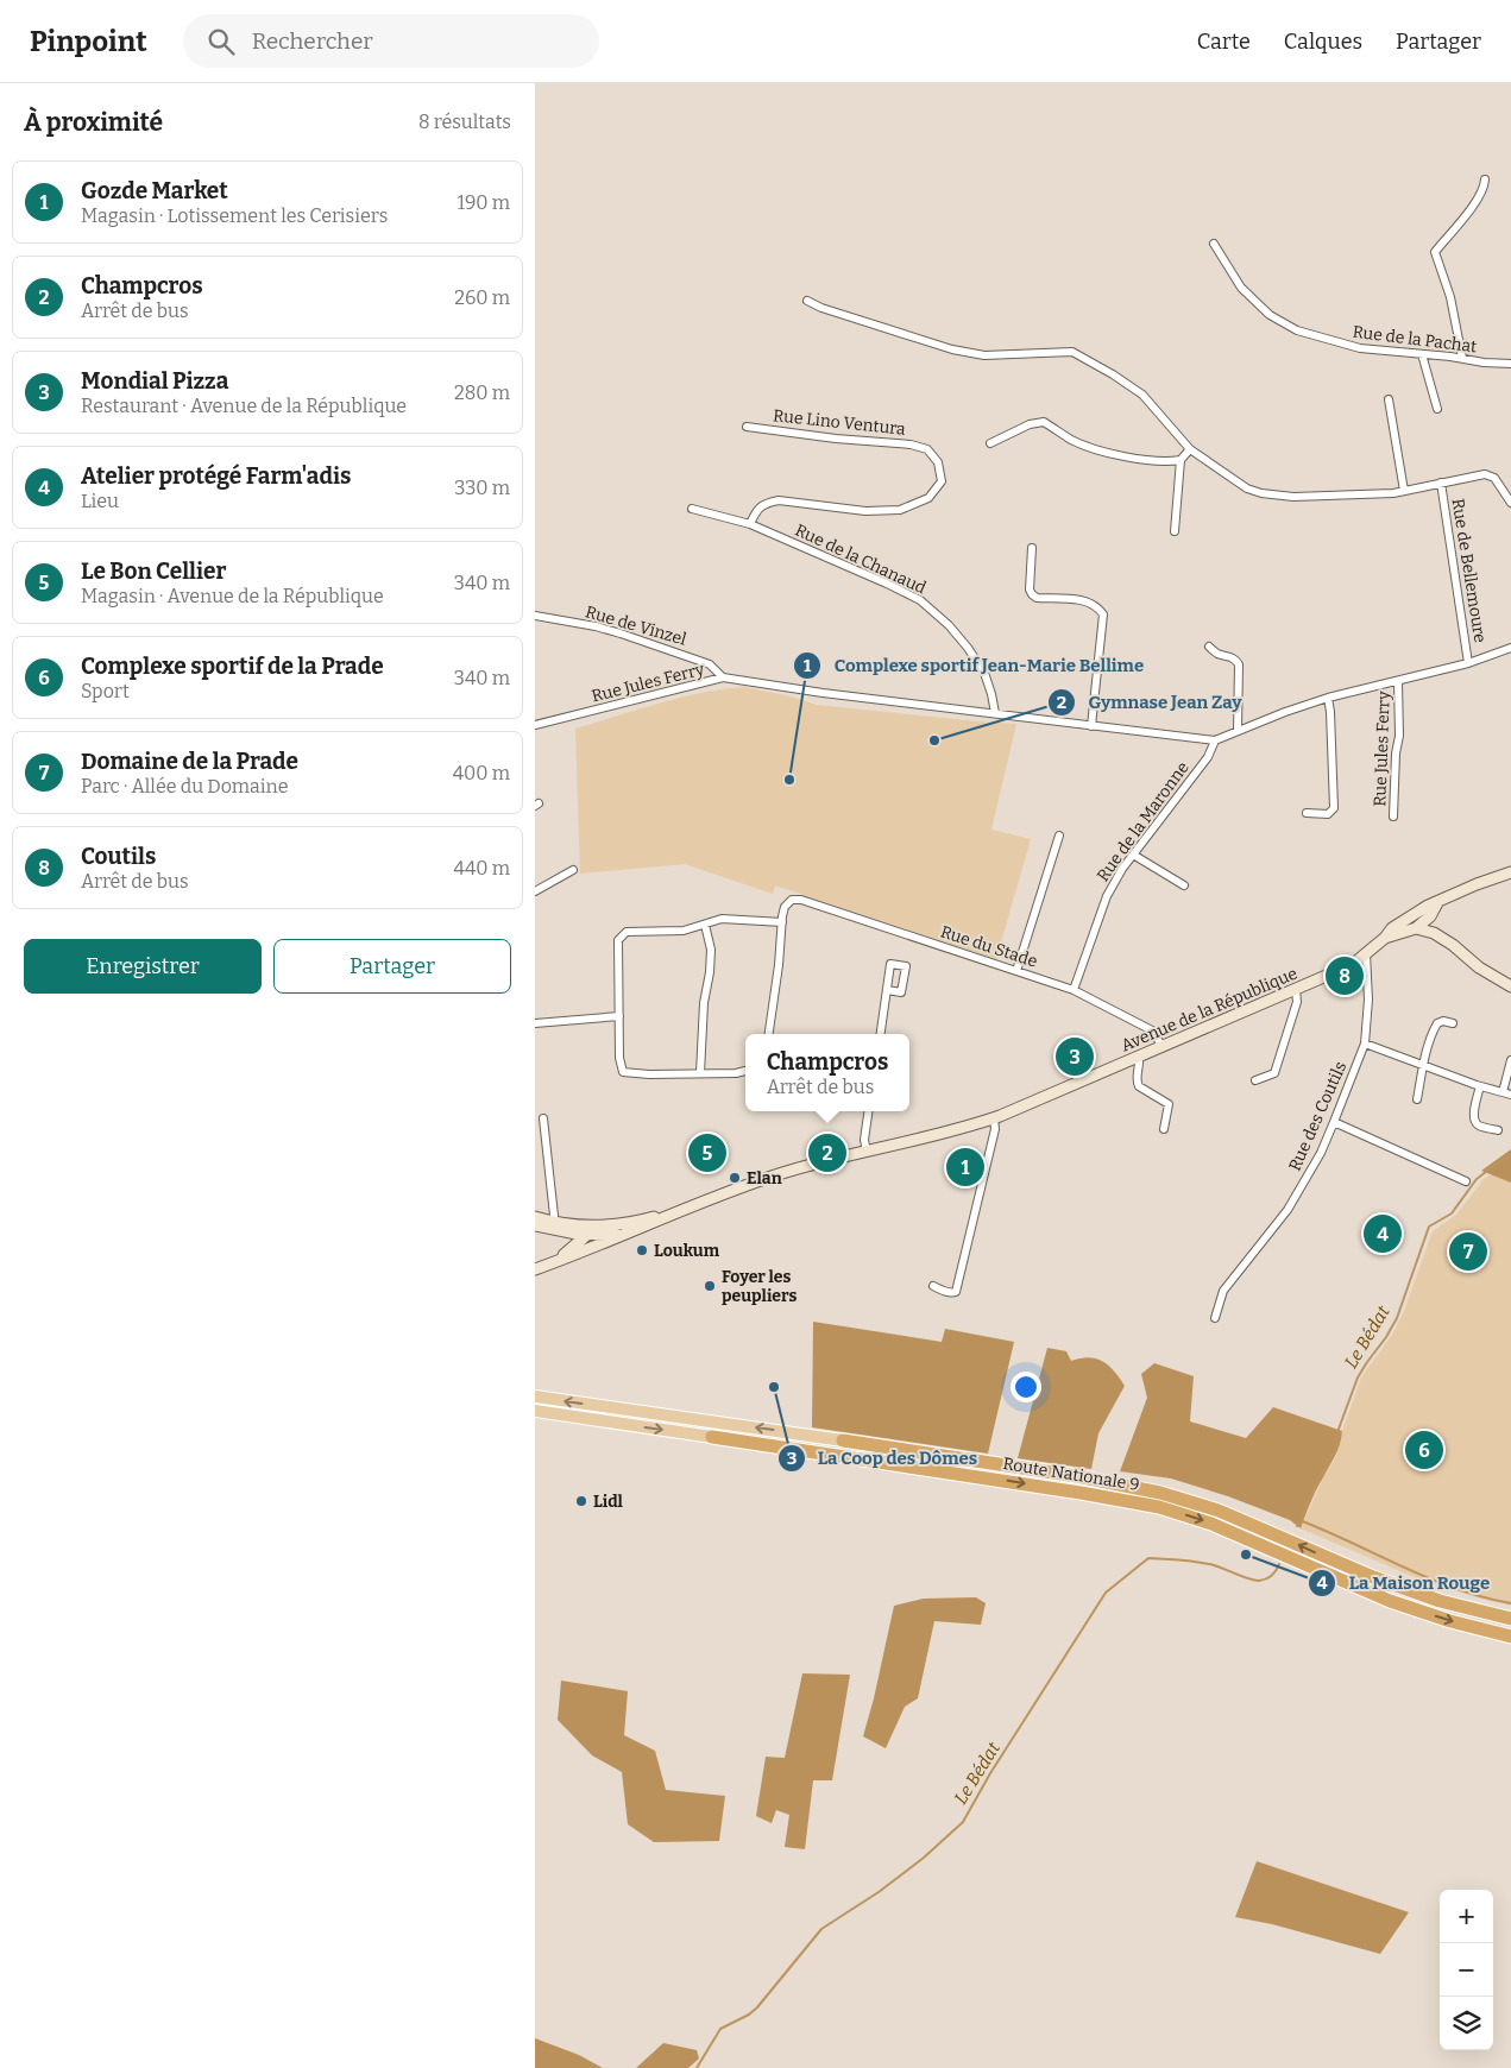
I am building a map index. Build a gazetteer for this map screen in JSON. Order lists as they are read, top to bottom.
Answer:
{
  "streets": {
    "highway": ["Route Nationale 9"],
    "street": [
      "Rue de la Pachat",
      "Rue Lino Ventura",
      "Rue de la Chanaud",
      "Rue de Bellemoure",
      "Rue de Vinzel",
      "Rue Jules Ferry",
      "Rue de la Maronne",
      "Rue du Stade",
      "Avenue de la République",
      "Rue des Coutils"
    ]
  },
  "crossings": [
    ["Rue Lino Ventura", "Rue de la Chanaud"],
    ["Rue de la Chanaud", "Rue Jules Ferry"],
    ["Rue de Bellemoure", "Rue Jules Ferry"],
    ["Rue de Vinzel", "Rue Jules Ferry"],
    ["Rue Jules Ferry", "Rue de la Maronne"],
    ["Rue de la Maronne", "Rue du Stade"],
    ["Rue du Stade", "Avenue de la République"],
    ["Avenue de la République", "Rue des Coutils"]
  ],
  "water": ["Le Bédat"],
  "places": [
    "Gymnase Jean Zay",
    "Complexe sportif Jean-Marie Bellime",
    "Elan",
    "Loukum",
    "Foyer les peupliers",
    "La Coop des Dômes",
    "Lidl",
    "La Maison Rouge"
  ],
  "page": {
    "header": "Pinpoint",
    "search": "Rechercher",
    "nav": ["Carte", "Calques", "Partager"],
    "heading": ["À proximité", "8 résultats"],
    "list": [
      {
        "mark": "1",
        "name": "Gozde Market",
        "note": "Magasin · Lotissement les Cerisiers",
        "value": "190 m"
      },
      {
        "mark": "2",
        "name": "Champcros",
        "note": "Arrêt de bus",
        "value": "260 m"
      },
      {
        "mark": "3",
        "name": "Mondial Pizza",
        "note": "Restaurant · Avenue de la République",
        "value": "280 m"
      },
      {
        "mark": "4",
        "name": "Atelier protégé Farm'adis",
        "note": "Lieu",
        "value": "330 m"
      },
      {
        "mark": "5",
        "name": "Le Bon Cellier",
        "note": "Magasin · Avenue de la République",
        "value": "340 m"
      },
      {
        "mark": "6",
        "name": "Complexe sportif de la Prade",
        "note": "Sport",
        "value": "340 m"
      },
      {
        "mark": "7",
        "name": "Domaine de la Prade",
        "note": "Parc · Allée du Domaine",
        "value": "400 m"
      },
      {
        "mark": "8",
        "name": "Coutils",
        "note": "Arrêt de bus",
        "value": "440 m"
      }
    ],
    "buttons": ["Enregistrer", "Partager"],
    "pins": [
      "8",
      "3",
      "2",
      "5",
      "1",
      "4",
      "7",
      "6"
    ],
    "popup": ["Champcros", "Arrêt de bus"],
    "map_buttons": ["+", "−"]
  }
}
